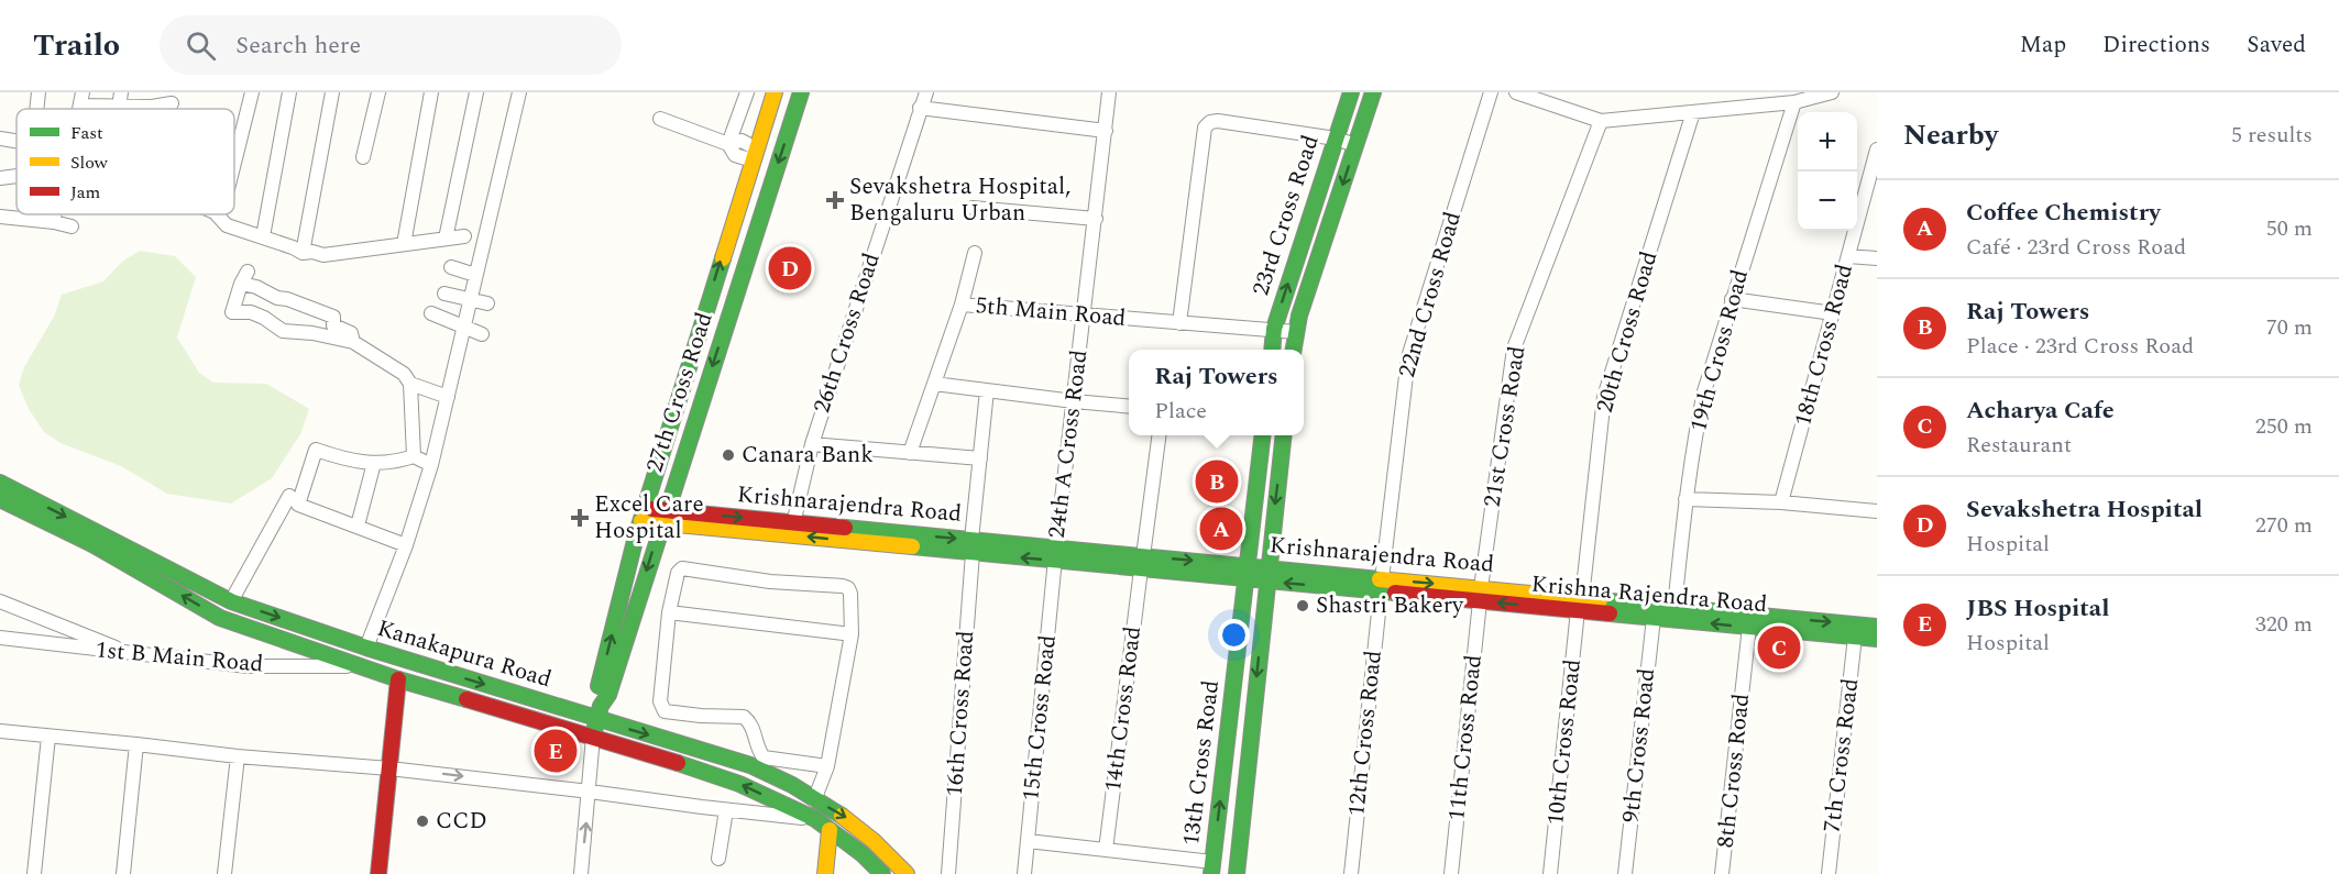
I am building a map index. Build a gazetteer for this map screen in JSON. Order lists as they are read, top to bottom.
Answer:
{
  "streets": {
    "main road": [
      "23rd Cross Road",
      "27th Cross Road",
      "Krishnarajendra Road",
      "Krishna Rajendra Road",
      "Kanakapura Road",
      "13th Cross Road"
    ],
    "street": [
      "22nd Cross Road",
      "5th Main Road",
      "20th Cross Road",
      "26th Cross Road",
      "18th Cross Road",
      "19th Cross Road",
      "21st Cross Road",
      "24th A Cross Road",
      "1st B Main Road",
      "14th Cross Road",
      "16th Cross Road",
      "15th Cross Road",
      "12th Cross Road",
      "11th Cross Road",
      "10th Cross Road",
      "9th Cross Road",
      "7th Cross Road",
      "8th Cross Road"
    ]
  },
  "crossings": [
    ["23rd Cross Road", "5th Main Road"],
    ["22nd Cross Road", "Krishna Rajendra Road"],
    ["22nd Cross Road", "12th Cross Road"],
    ["5th Main Road", "24th A Cross Road"],
    ["20th Cross Road", "Krishna Rajendra Road"],
    ["20th Cross Road", "10th Cross Road"],
    ["26th Cross Road", "Krishnarajendra Road"],
    ["27th Cross Road", "Krishnarajendra Road"],
    ["27th Cross Road", "Kanakapura Road"],
    ["21st Cross Road", "Krishna Rajendra Road"],
    ["21st Cross Road", "11th Cross Road"],
    ["24th A Cross Road", "Krishnarajendra Road"],
    ["24th A Cross Road", "15th Cross Road"],
    ["Krishnarajendra Road", "Krishna Rajendra Road"],
    ["Krishnarajendra Road", "14th Cross Road"],
    ["Krishnarajendra Road", "16th Cross Road"],
    ["Krishnarajendra Road", "15th Cross Road"],
    ["Krishnarajendra Road", "13th Cross Road"],
    ["Krishna Rajendra Road", "12th Cross Road"],
    ["Krishna Rajendra Road", "11th Cross Road"],
    ["Krishna Rajendra Road", "10th Cross Road"],
    ["Krishna Rajendra Road", "9th Cross Road"],
    ["Krishna Rajendra Road", "7th Cross Road"],
    ["Krishna Rajendra Road", "13th Cross Road"],
    ["Krishna Rajendra Road", "8th Cross Road"],
    ["Kanakapura Road", "1st B Main Road"]
  ],
  "places": {
    "health": ["Sevakshetra Hospital, Bengaluru Urban", "Excel Care Hospital"],
    "other": ["Canara Bank", "Shastri Bakery", "CCD"]
  },
  "legend": ["Fast", "Slow", "Jam"],
  "page": {
    "header": "Trailo",
    "search": "Search here",
    "nav": ["Map", "Directions", "Saved"],
    "heading": ["Nearby", "5 results"],
    "map_buttons": ["+", "−"],
    "list": [
      {
        "mark": "A",
        "name": "Coffee Chemistry",
        "note": "Café · 23rd Cross Road",
        "value": "50 m"
      },
      {
        "mark": "B",
        "name": "Raj Towers",
        "note": "Place · 23rd Cross Road",
        "value": "70 m"
      },
      {
        "mark": "C",
        "name": "Acharya Cafe",
        "note": "Restaurant",
        "value": "250 m"
      },
      {
        "mark": "D",
        "name": "Sevakshetra Hospital",
        "note": "Hospital",
        "value": "270 m"
      },
      {
        "mark": "E",
        "name": "JBS Hospital",
        "note": "Hospital",
        "value": "320 m"
      }
    ],
    "pins": [
      "D",
      "B",
      "A",
      "C",
      "E"
    ],
    "popup": ["Raj Towers", "Place"]
  }
}
